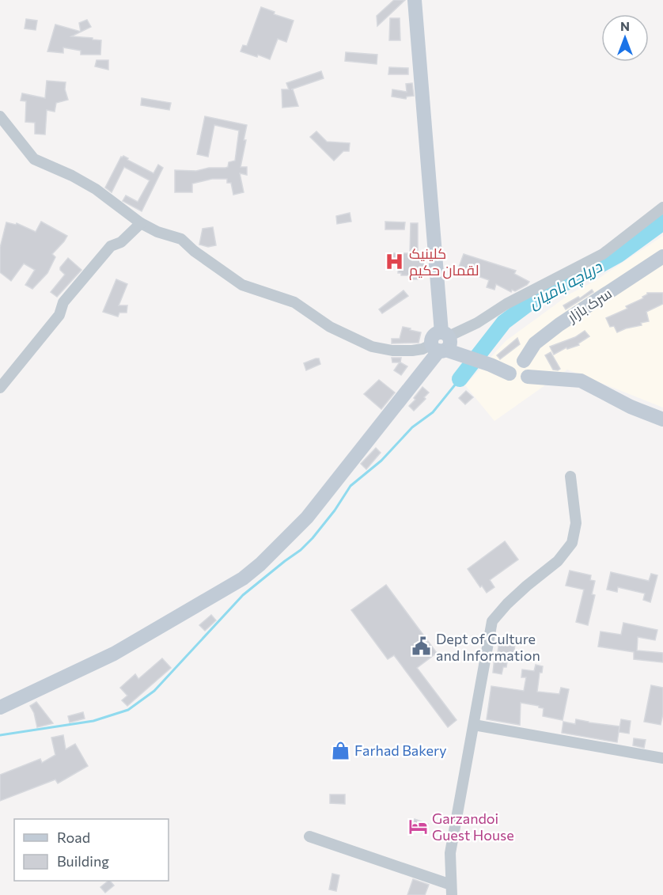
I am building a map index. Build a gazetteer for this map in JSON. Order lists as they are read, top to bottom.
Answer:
{
  "streets": {
    "main road": ["سرک بازار"]
  },
  "water": ["دریاچه بامیان"],
  "places": {
    "hospital": ["کلینیک لقمان حکیم"],
    "public building": ["Dept of Culture and Information"],
    "shop": ["Farhad Bakery"],
    "hotel": ["Garzandoi Guest House"]
  },
  "legend": ["Road", "Building"],
  "north": "top"
}
